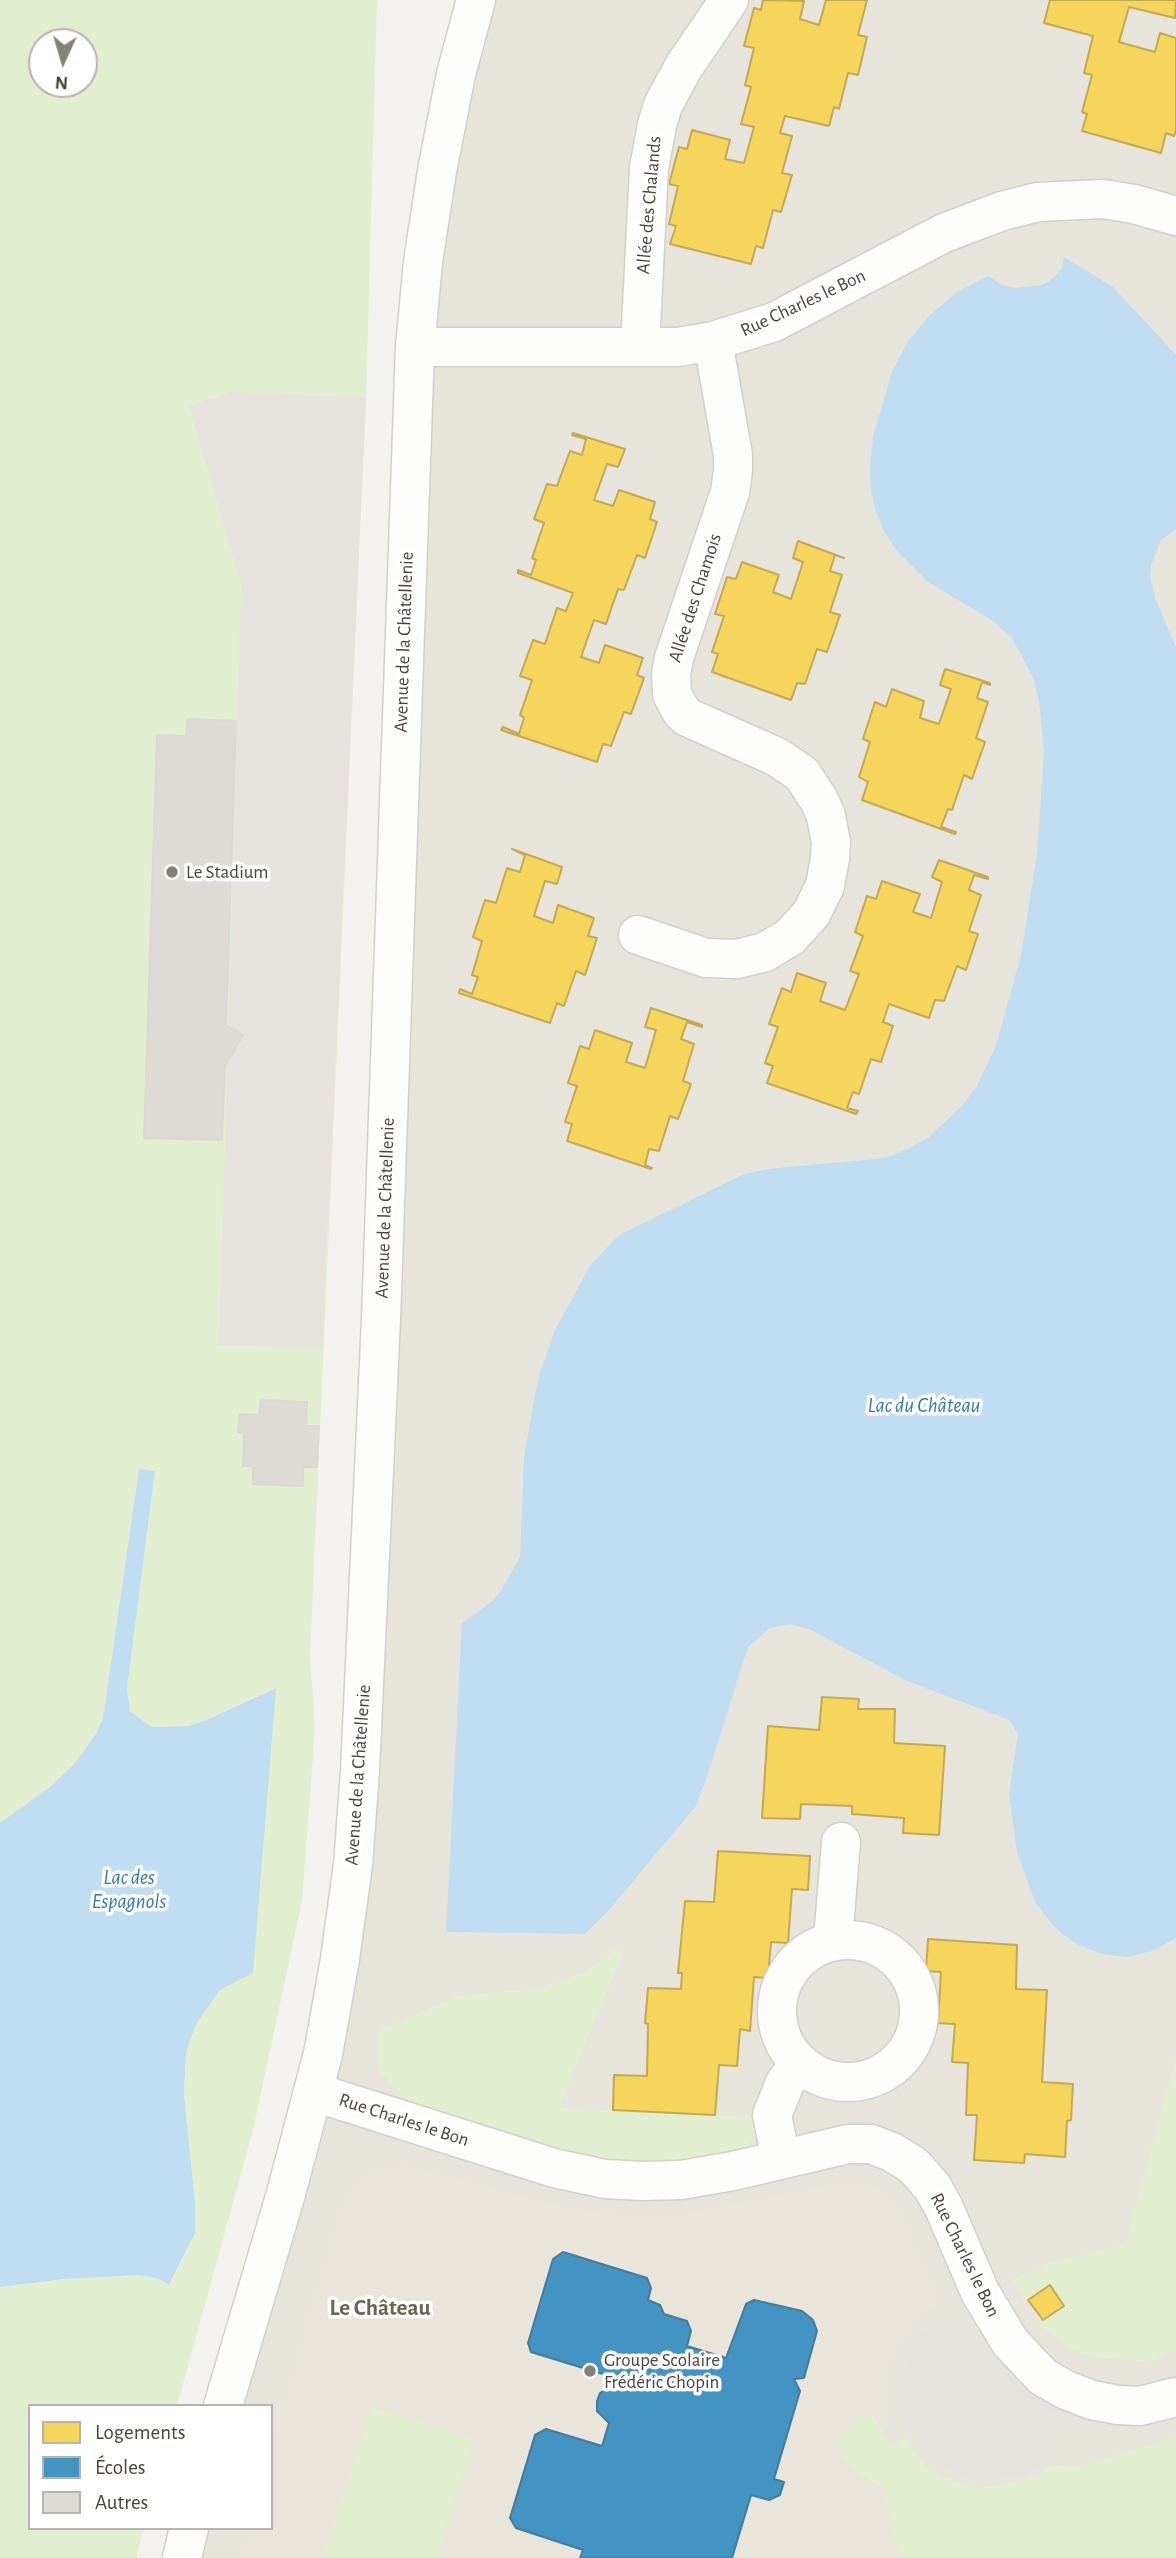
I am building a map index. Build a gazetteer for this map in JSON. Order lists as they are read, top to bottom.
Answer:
{
  "streets": {
    "street": [
      "Allée des Chalands",
      "Rue Charles le Bon",
      "Allée des Chamois",
      "Avenue de la Châtellenie"
    ]
  },
  "crossings": [
    ["Allée des Chalands", "Rue Charles le Bon"],
    ["Rue Charles le Bon", "Allée des Chamois"],
    ["Rue Charles le Bon", "Avenue de la Châtellenie"]
  ],
  "districts": ["Le Château"],
  "water": ["Lac du Château", "Lac des Espagnols"],
  "places": ["Le Stadium", "Groupe Scolaire Frédéric Chopin"],
  "legend": ["Logements", "Écoles", "Autres"],
  "north": "bottom"
}
